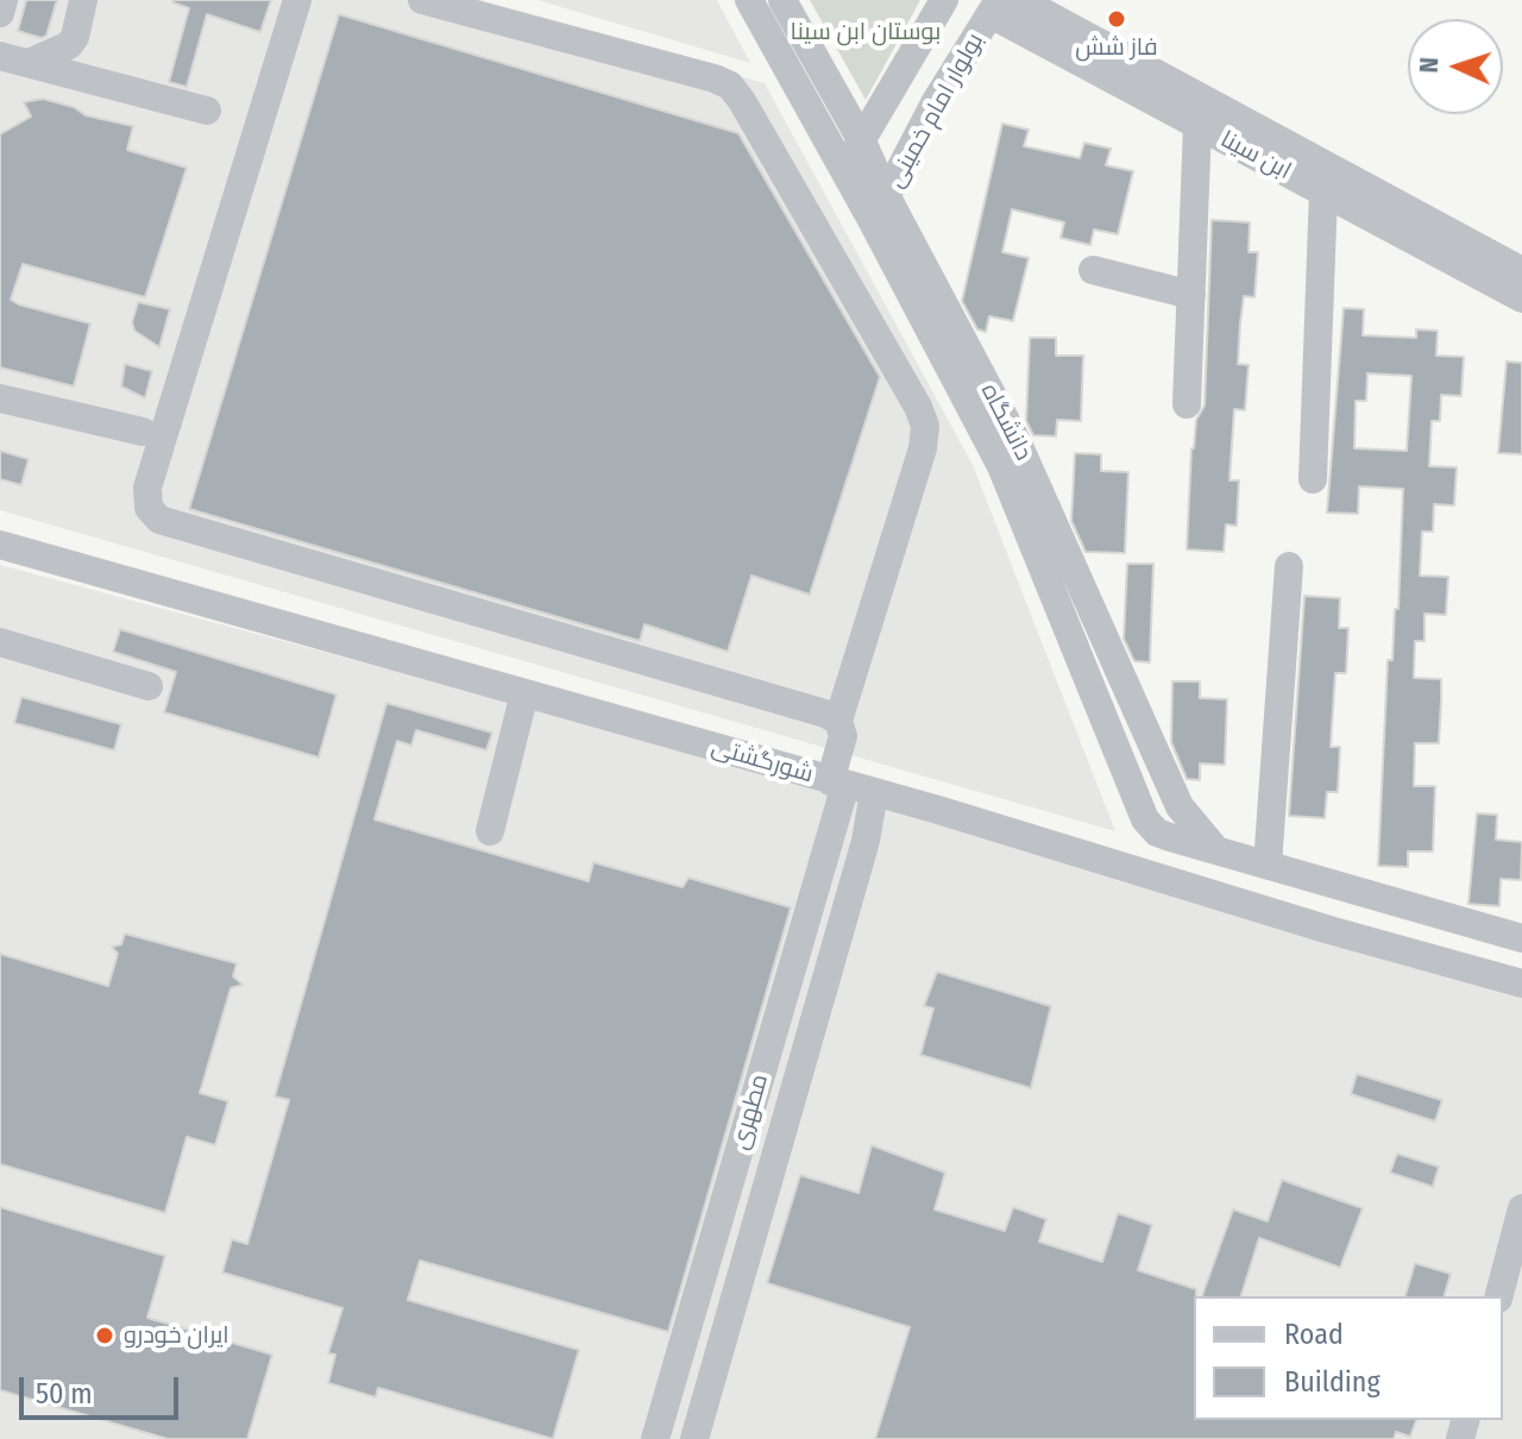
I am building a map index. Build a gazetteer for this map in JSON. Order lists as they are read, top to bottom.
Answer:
{
  "streets": {
    "street": [
      "بولوار امام خمینی",
      "ابن سینا",
      "دانشگاه",
      "شورگشتی",
      "مطهری"
    ]
  },
  "crossings": [
    ["بولوار امام خمینی", "ابن سینا"],
    ["بولوار امام خمینی", "دانشگاه"],
    ["شورگشتی", "مطهری"]
  ],
  "parks": ["بوستان ابن سینا"],
  "places": ["فاز شش", "ایران خودرو"],
  "legend": ["Road", "Building"],
  "scale_bar": "50 m",
  "north": "left"
}
